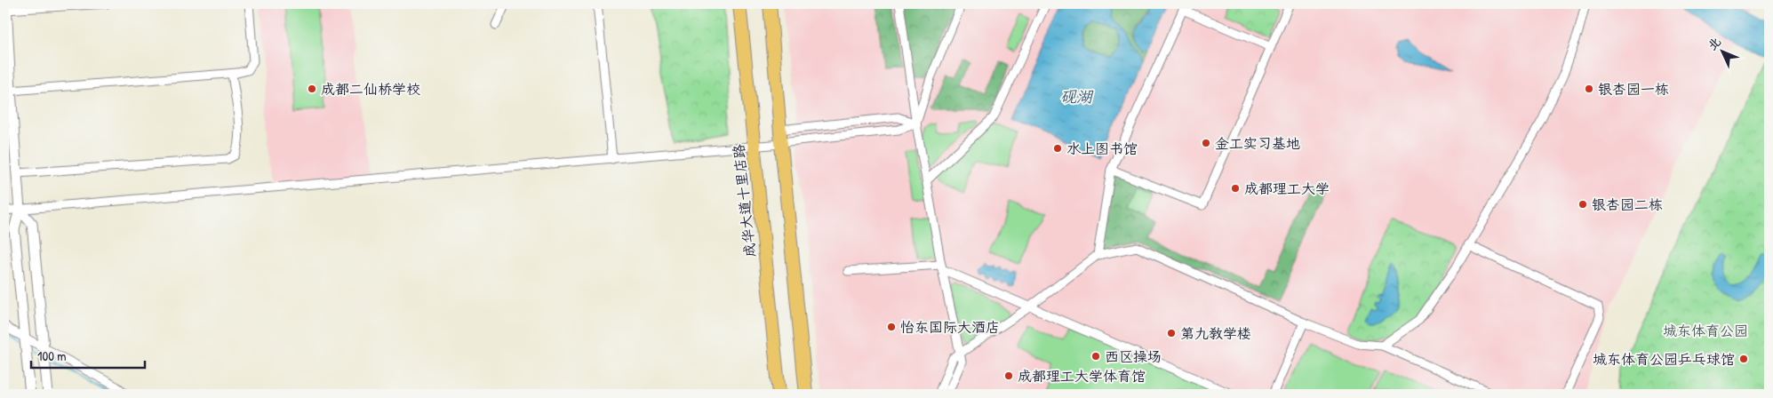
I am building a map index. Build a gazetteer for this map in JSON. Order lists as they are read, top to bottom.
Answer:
{
  "streets": {
    "main road": ["成华大道十里店路"]
  },
  "water": ["砚湖"],
  "parks": ["城东体育公园"],
  "places": [
    "成都二仙桥学校",
    "银杏园一栋",
    "金工实习基地",
    "水上图书馆",
    "成都理工大学",
    "银杏园二栋",
    "怡东国际大酒店",
    "第九教学楼",
    "西区操场",
    "城东体育公园乒乓球馆",
    "成都理工大学体育馆"
  ],
  "scale_bar": "100 m",
  "north": "top left"
}
